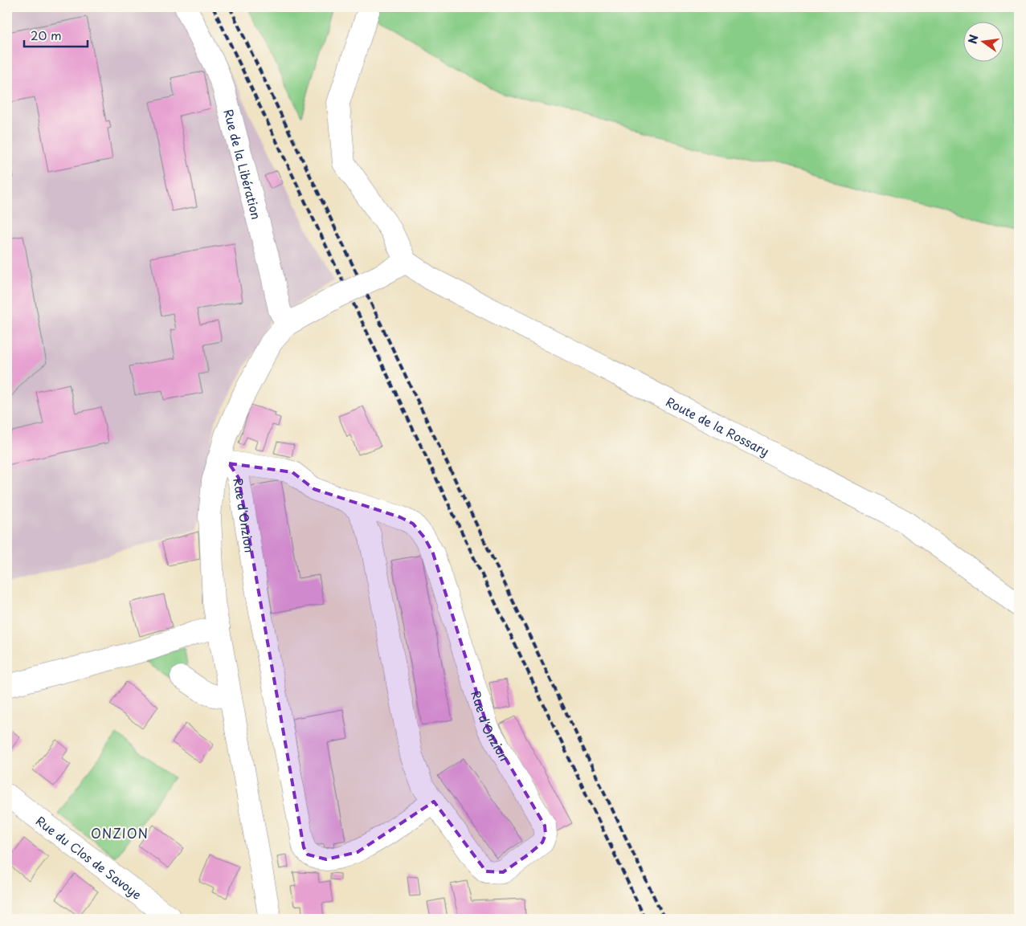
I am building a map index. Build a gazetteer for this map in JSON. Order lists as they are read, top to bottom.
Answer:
{
  "streets": {
    "street": [
      "Rue de la Libération",
      "Route de la Rossary",
      "Rue d'Onzion",
      "Rue du Clos de Savoye"
    ]
  },
  "crossings": [
    ["Rue de la Libération", "Rue d'Onzion"],
    ["Route de la Rossary", "Rue d'Onzion"]
  ],
  "districts": ["ONZION"],
  "scale_bar": "20 m",
  "north": "left"
}
